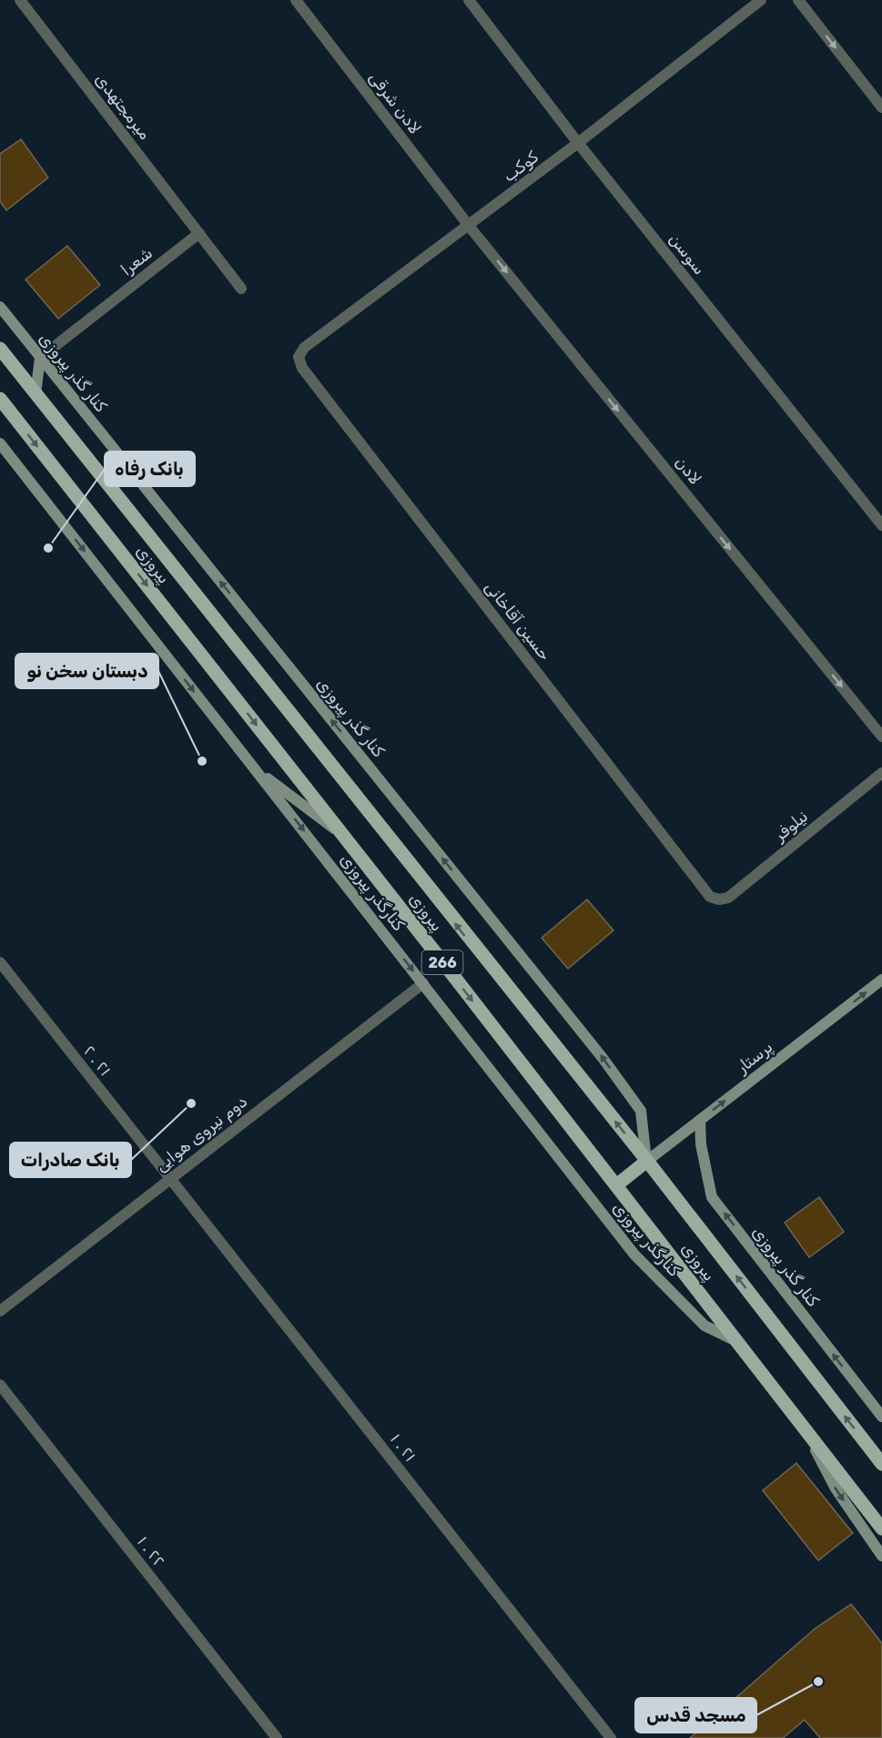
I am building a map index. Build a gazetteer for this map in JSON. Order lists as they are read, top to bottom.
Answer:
{
  "streets": {
    "main road": [
      "کنار گذر پیروزی",
      "پیروزی",
      "کنارگذر پیروزی",
      "266",
      "پرستار"
    ],
    "street": [
      "لادن شرقی",
      "میرمجتهدی",
      "کوکب",
      "سوسن",
      "شعرا",
      "لادن",
      "حسین آقاخانی",
      "نیلوفر",
      "۲ . ۲۱",
      "دوم نیروی هوایی",
      "۱ . ۲۱",
      "۱ . ۲۲"
    ]
  },
  "crossings": [
    ["لادن شرقی", "کوکب"],
    ["لادن شرقی", "لادن"],
    ["میرمجتهدی", "شعرا"],
    ["کوکب", "سوسن"],
    ["کوکب", "لادن"],
    ["کوکب", "حسین آقاخانی"],
    ["شعرا", "کنار گذر پیروزی"],
    ["کنار گذر پیروزی", "پیروزی"],
    ["کنار گذر پیروزی", "پرستار"],
    ["پیروزی", "کنارگذر پیروزی"],
    ["پیروزی", "پرستار"],
    ["حسین آقاخانی", "نیلوفر"],
    ["کنارگذر پیروزی", "دوم نیروی هوایی"],
    ["۲ . ۲۱", "دوم نیروی هوایی"],
    ["۲ . ۲۱", "۱ . ۲۱"],
    ["دوم نیروی هوایی", "۱ . ۲۱"]
  ],
  "one_way": [
    "کنار گذر پیروزی",
    "لادن",
    "کنارگذر پیروزی",
    "پرستار"
  ],
  "places": [
    "بانک رفاه",
    "دبستان سخن نو",
    "بانک صادرات",
    "مسجد قدس"
  ]
}
